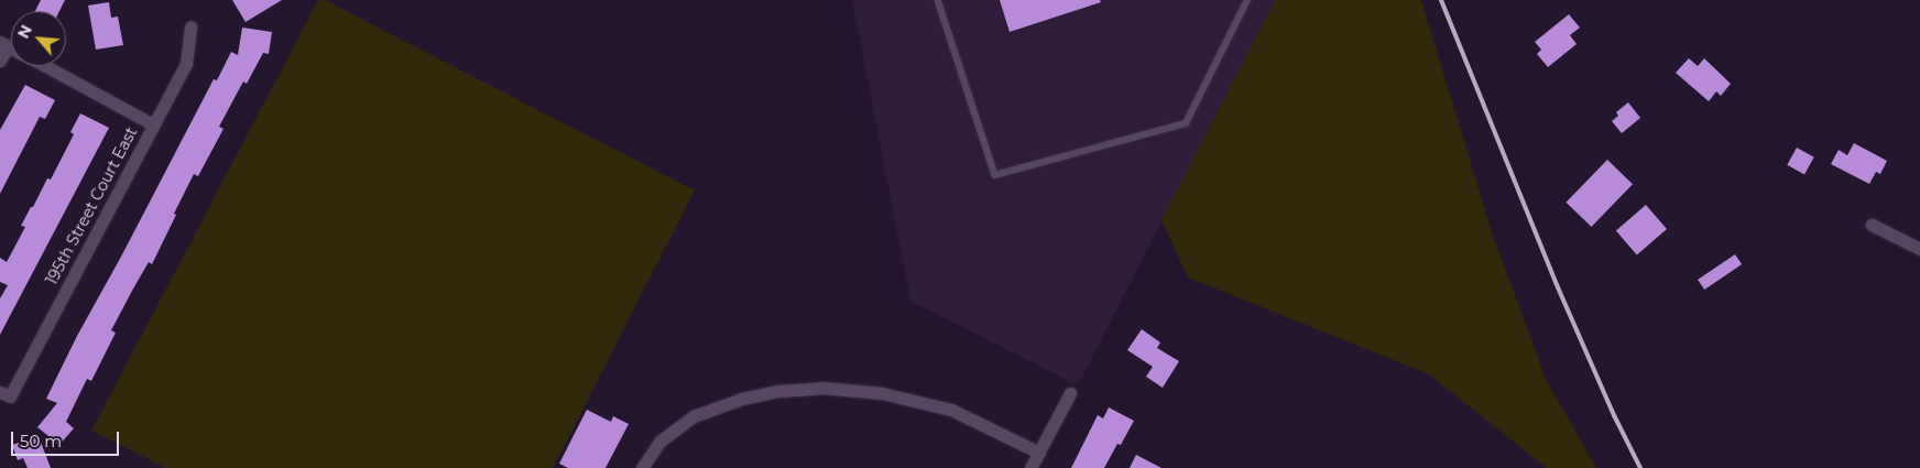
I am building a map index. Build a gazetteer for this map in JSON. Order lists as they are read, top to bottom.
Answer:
{
  "streets": {
    "street": ["195th Street Court East"]
  },
  "scale_bar": "50 m",
  "north": "top left"
}
